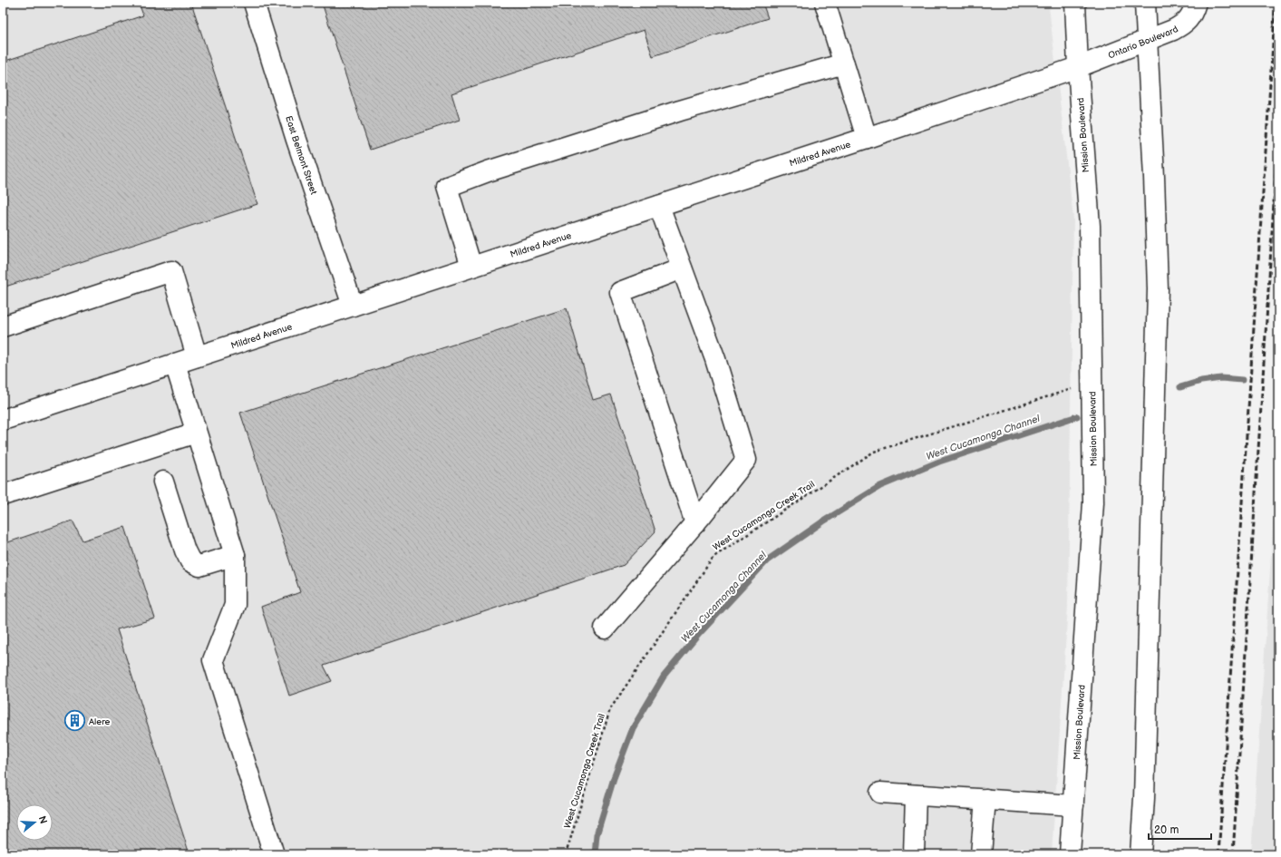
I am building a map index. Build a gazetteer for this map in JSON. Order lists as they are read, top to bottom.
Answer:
{
  "streets": {
    "main road": [
      "Ontario Boulevard",
      "Mission Boulevard",
      "Mildred Avenue",
      "East Belmont Street"
    ],
    "path": ["West Cucamonga Creek Trail"]
  },
  "crossings": [
    ["Ontario Boulevard", "Mission Boulevard"],
    ["Ontario Boulevard", "Mildred Avenue"],
    ["Mission Boulevard", "Mildred Avenue"],
    ["Mildred Avenue", "East Belmont Street"]
  ],
  "water": ["West Cucamonga Channel"],
  "places": {
    "building": ["Alere"]
  },
  "scale_bar": "20 m",
  "north": "right"
}
